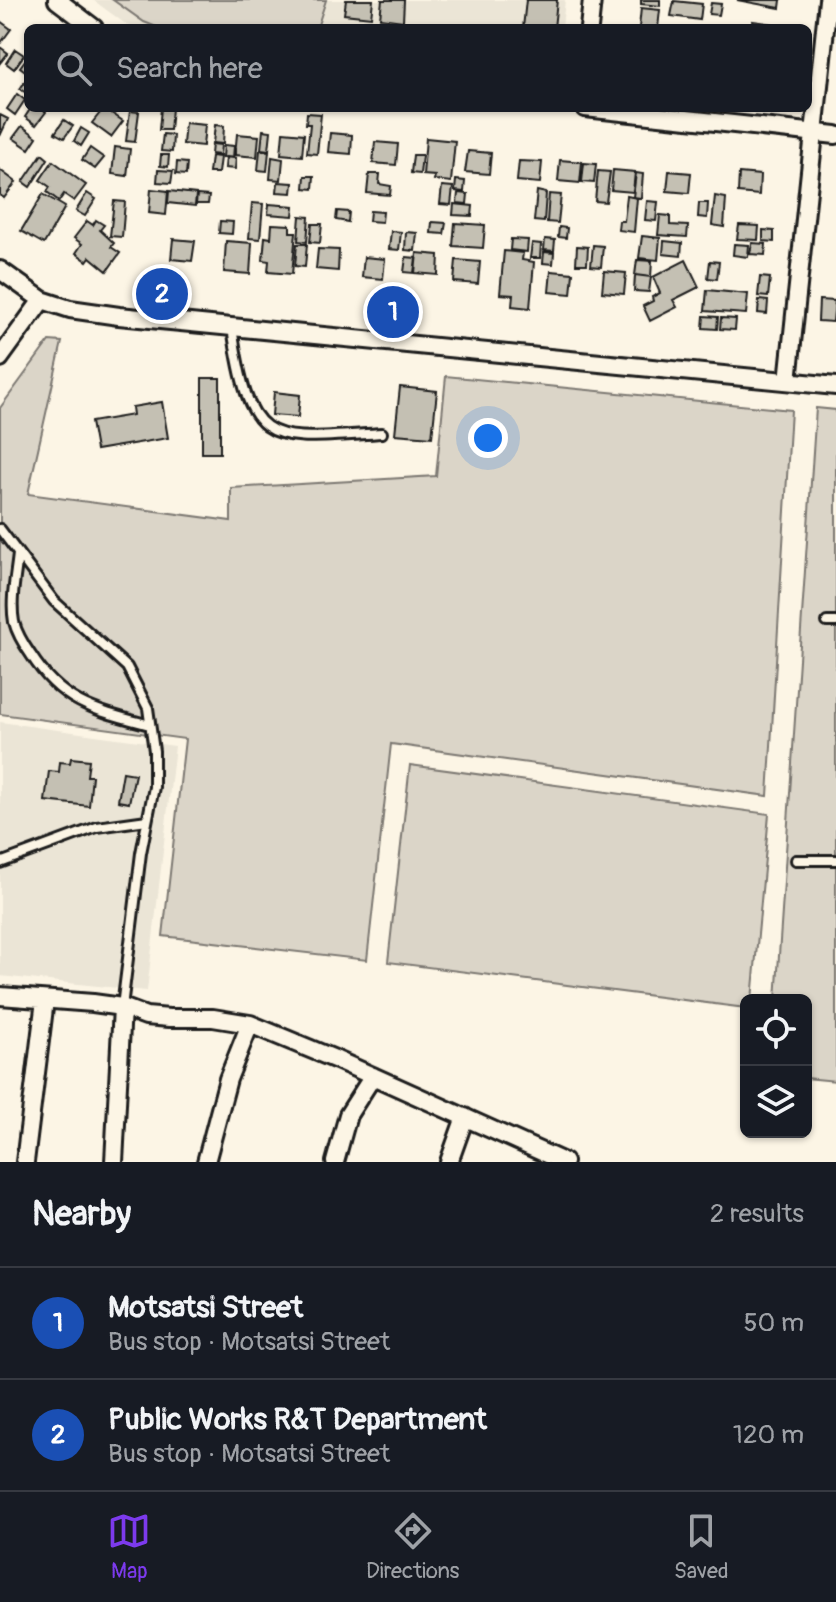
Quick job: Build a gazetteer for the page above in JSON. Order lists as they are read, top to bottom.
{
  "page": {
    "search": "Search here",
    "pins": ["2", "1"],
    "heading": ["Nearby", "2 results"],
    "list": [
      {
        "mark": "1",
        "name": "Motsatsi Street",
        "note": "Bus stop · Motsatsi Street",
        "value": "50 m"
      },
      {
        "mark": "2",
        "name": "Public Works R&T Department",
        "note": "Bus stop · Motsatsi Street",
        "value": "120 m"
      }
    ],
    "nav": ["Map", "Directions", "Saved"]
  }
}
